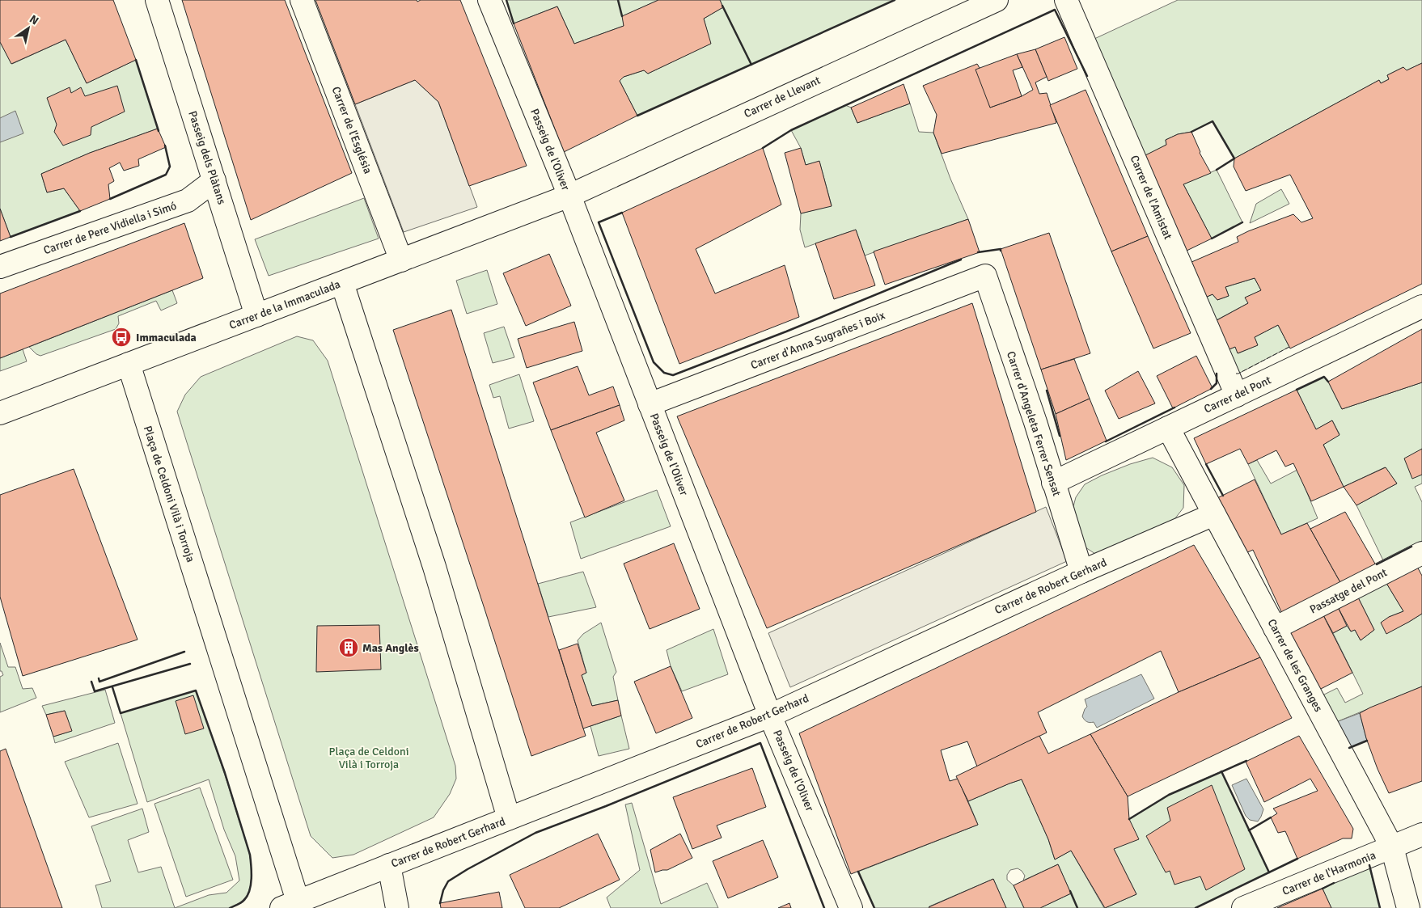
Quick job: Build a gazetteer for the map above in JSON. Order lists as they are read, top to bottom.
{
  "streets": {
    "street": [
      "Carrer de Llevant",
      "Carrer de l'Església",
      "Passeig de l'Oliver",
      "Passeig dels Plàtans",
      "Carrer de l'Amistat",
      "Carrer de Pere Vidiella i Simó",
      "Carrer de la Immaculada",
      "Carrer d'Anna Sugrañes i Boix",
      "Carrer del Pont",
      "Carrer d'Angeleta Ferrer Sensat",
      "Plaça de Celdoni Vilà i Torroja",
      "Carrer de Robert Gerhard",
      "Passatge del Pont",
      "Carrer de les Granges",
      "Carrer de l'Harmonia"
    ]
  },
  "crossings": [
    ["Carrer de Llevant", "Passeig de l'Oliver"],
    ["Carrer de Llevant", "Carrer de la Immaculada"],
    ["Carrer de l'Església", "Carrer de la Immaculada"],
    ["Passeig de l'Oliver", "Carrer de la Immaculada"],
    ["Passeig de l'Oliver", "Carrer d'Anna Sugrañes i Boix"],
    ["Passeig de l'Oliver", "Carrer de Robert Gerhard"],
    ["Passeig dels Plàtans", "Carrer de Pere Vidiella i Simó"],
    ["Passeig dels Plàtans", "Carrer de la Immaculada"],
    ["Carrer de l'Amistat", "Carrer del Pont"],
    ["Carrer de la Immaculada", "Plaça de Celdoni Vilà i Torroja"],
    ["Carrer d'Anna Sugrañes i Boix", "Carrer d'Angeleta Ferrer Sensat"],
    ["Carrer del Pont", "Carrer d'Angeleta Ferrer Sensat"],
    ["Carrer del Pont", "Carrer de les Granges"],
    ["Carrer d'Angeleta Ferrer Sensat", "Carrer de Robert Gerhard"],
    ["Plaça de Celdoni Vilà i Torroja", "Carrer de Robert Gerhard"],
    ["Carrer de Robert Gerhard", "Carrer de les Granges"],
    ["Passatge del Pont", "Carrer de les Granges"],
    ["Carrer de les Granges", "Carrer de l'Harmonia"]
  ],
  "parks": ["Plaça de Celdoni Vilà i Torroja"],
  "places": {
    "bus stop": ["Immaculada"],
    "building": ["Mas Anglès"]
  },
  "north": "top right"
}
